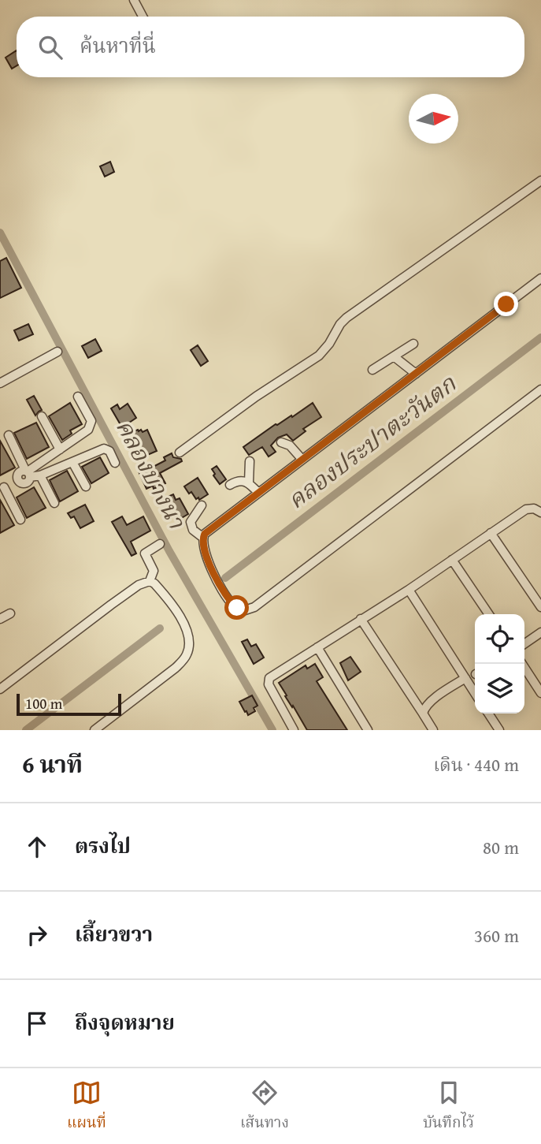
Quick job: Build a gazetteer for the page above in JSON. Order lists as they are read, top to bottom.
{
  "water": ["คลองประปาตะวันตก", "คลองบางนา"],
  "scale_bar": "100 m",
  "north": "right",
  "page": {
    "search": "ค้นหาที่นี่",
    "scale": "100 m",
    "heading": ["6 นาที", "เดิน · 440 m"],
    "list": [
      ["ตรงไป", "80 m"],
      ["เลี้ยวขวา", "360 m"],
      "ถึงจุดหมาย"
    ],
    "nav": ["แผนที่", "เส้นทาง", "บันทึกไว้"]
  }
}
